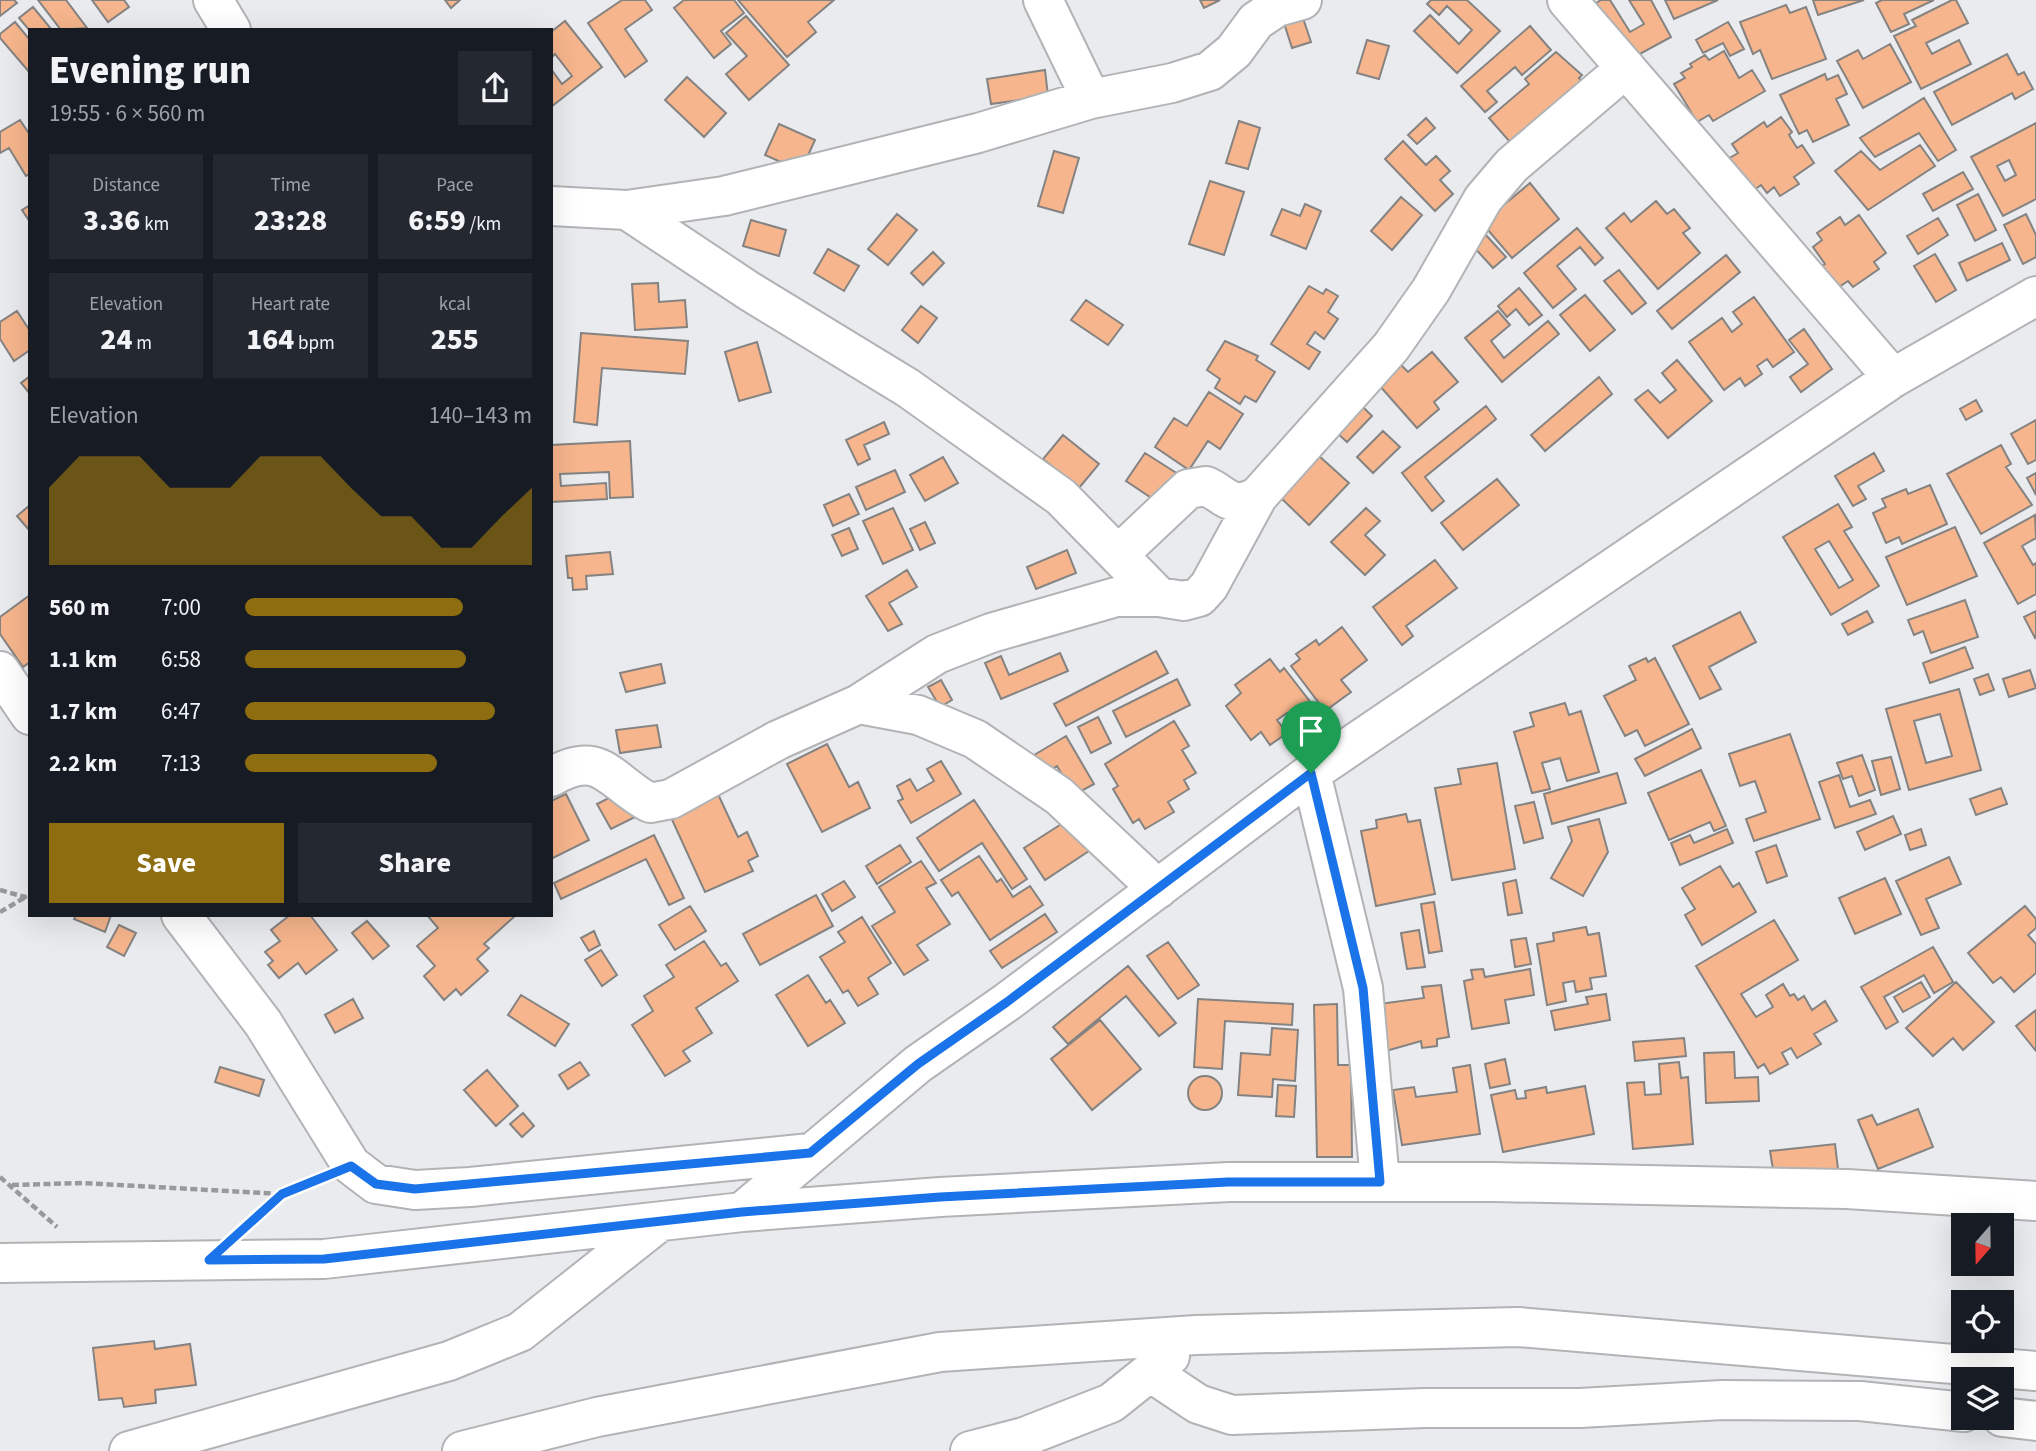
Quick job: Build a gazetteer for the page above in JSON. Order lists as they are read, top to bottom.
{
  "north": "bottom",
  "page": {
    "heading": ["Evening run", "19:55 · 6 × 560 m"],
    "stats": [
      ["Distance", "3.36 km"],
      ["Time", "23:28"],
      ["Pace", "6:59 /km"],
      ["Elevation", "24 m"],
      ["Heart rate", "164 bpm"],
      ["kcal", "255"]
    ],
    "chart": ["Elevation", "140–143 m"],
    "list": [
      {
        "name": "560 m",
        "note": "7:00"
      },
      {
        "name": "1.1 km",
        "note": "6:58"
      },
      {
        "name": "1.7 km",
        "note": "6:47"
      },
      {
        "name": "2.2 km",
        "note": "7:13"
      }
    ],
    "buttons": ["Save", "Share"]
  }
}
